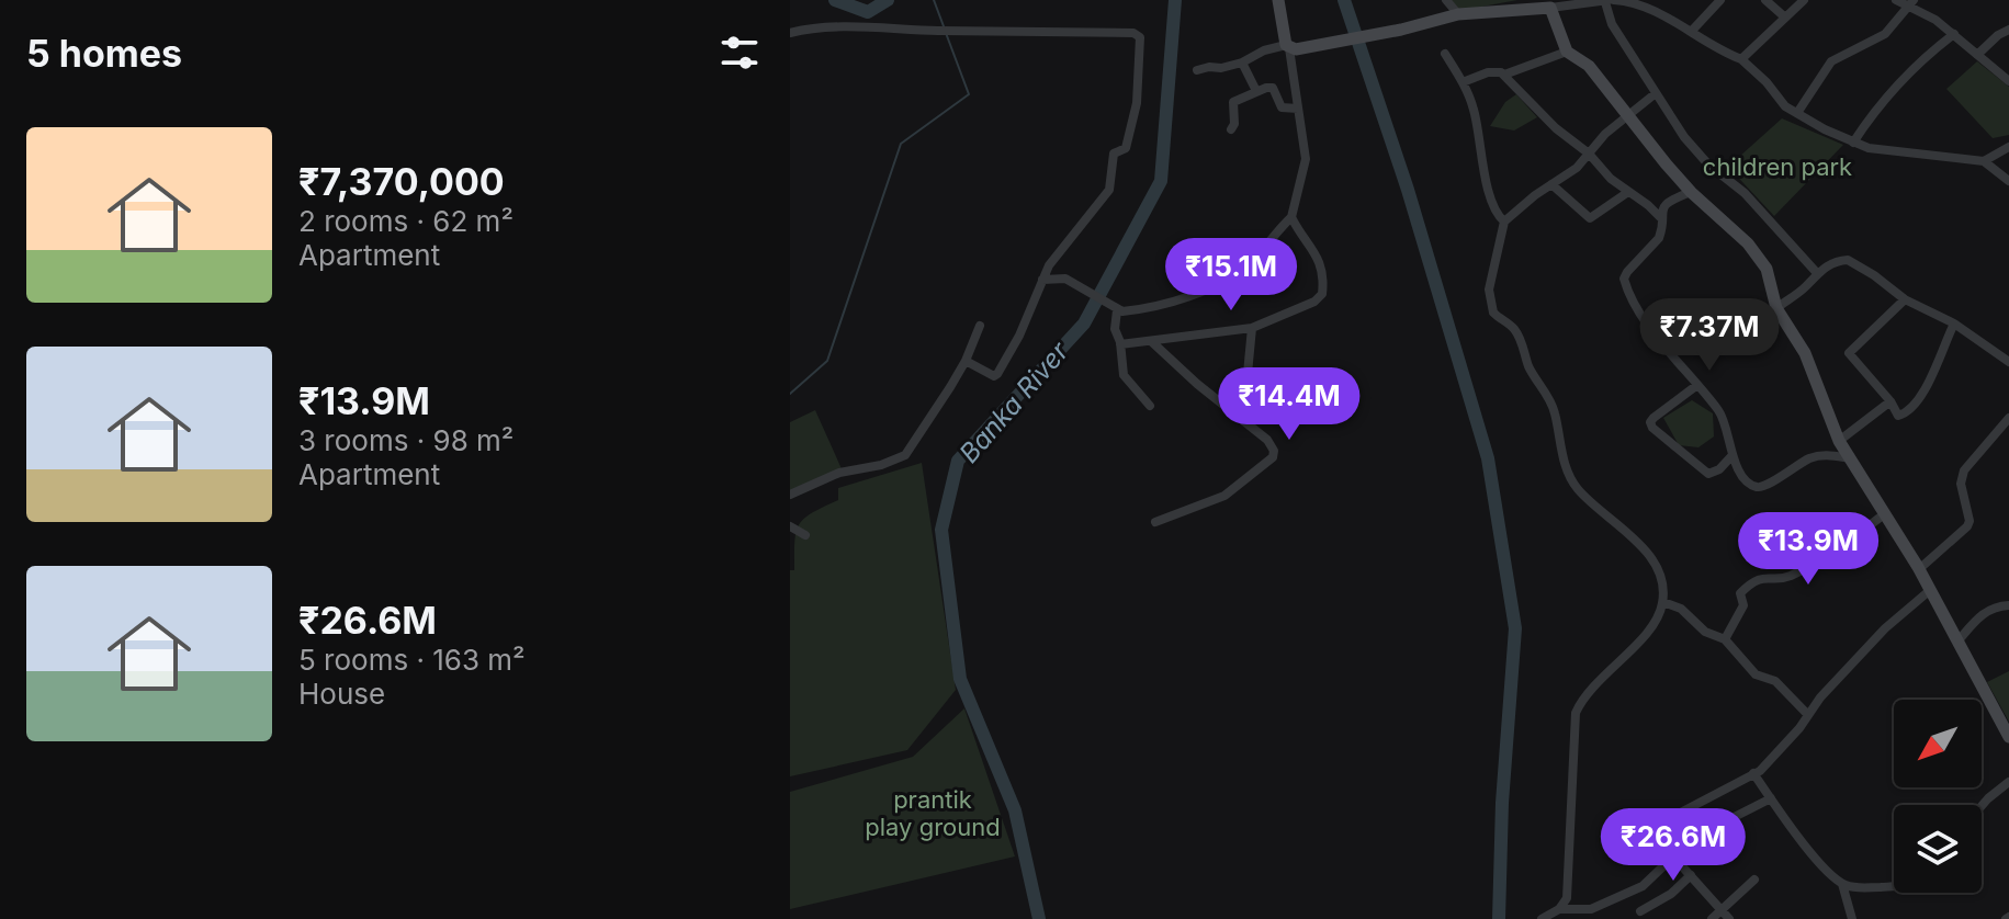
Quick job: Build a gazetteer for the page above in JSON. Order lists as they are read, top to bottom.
{
  "water": ["Banka River"],
  "parks": ["children park", "prantik play ground"],
  "north": "bottom left",
  "page": {
    "heading": "5 homes",
    "list": [
      {
        "name": "₹7,370,000",
        "note": "2 rooms · 62 m² · Apartment"
      },
      {
        "name": "₹13.9M",
        "note": "3 rooms · 98 m² · Apartment"
      },
      {
        "name": "₹26.6M",
        "note": "5 rooms · 163 m² · House"
      }
    ],
    "price": [
      "₹15.1M",
      "₹7.37M",
      "₹14.4M",
      "₹13.9M",
      "₹26.6M"
    ]
  }
}
